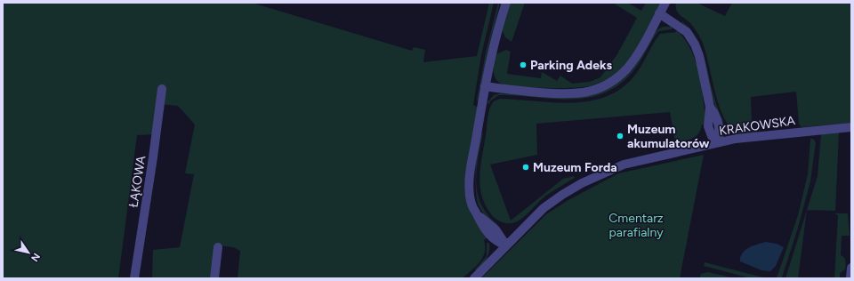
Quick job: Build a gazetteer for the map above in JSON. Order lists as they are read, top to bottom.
{
  "streets": {
    "street": ["KRAKOWSKA", "ŁĄKOWA"]
  },
  "parks": ["Cmentarz parafialny"],
  "places": ["Parking Adeks", "Muzeum akumulatorów", "Muzeum Forda"],
  "north": "bottom right"
}
